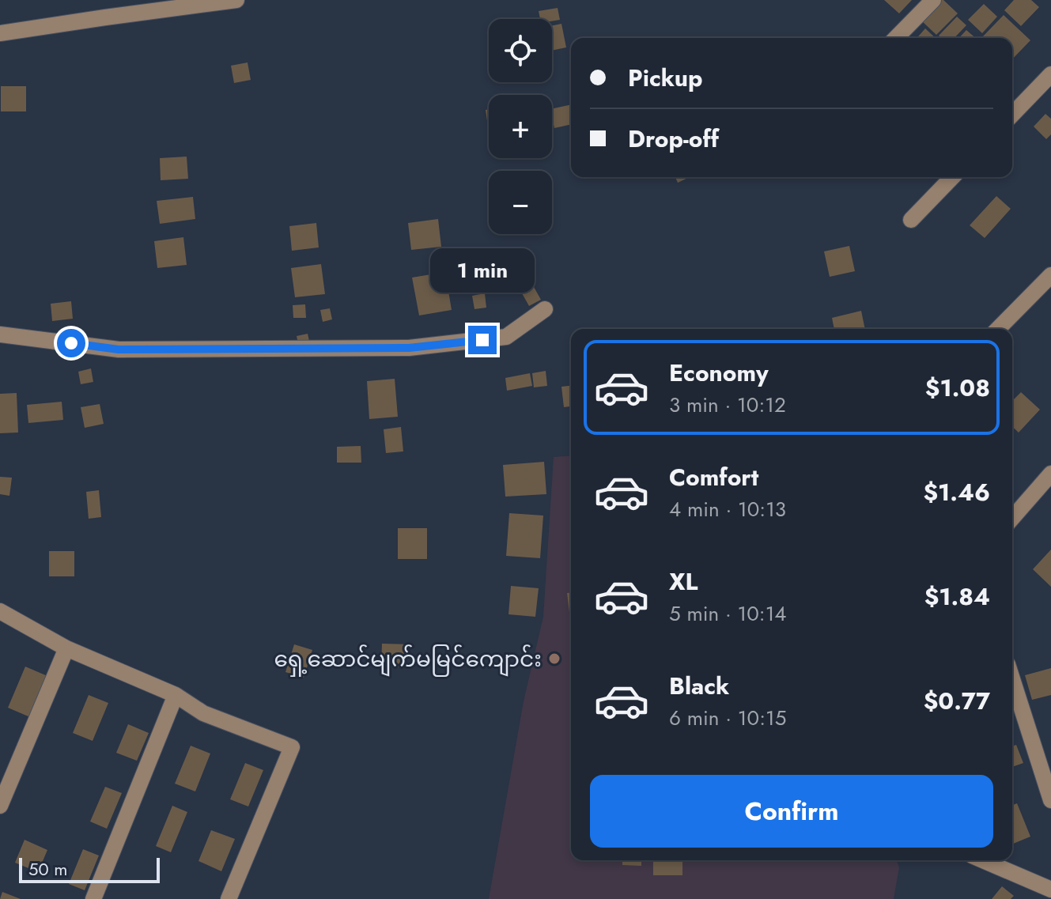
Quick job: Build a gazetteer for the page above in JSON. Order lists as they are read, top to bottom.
{
  "places": ["ရှေ့ဆောင်မျက်မမြင်ကျောင်း"],
  "scale_bar": "50 m",
  "page": {
    "map_buttons": ["+", "−"],
    "banner": ["Pickup", "Drop-off"],
    "bubble": "1 min",
    "list": [
      {
        "name": "Economy",
        "note": "3 min · 10:12",
        "value": "$1.08"
      },
      {
        "name": "Comfort",
        "note": "4 min · 10:13",
        "value": "$1.46"
      },
      {
        "name": "XL",
        "note": "5 min · 10:14",
        "value": "$1.84"
      },
      {
        "name": "Black",
        "note": "6 min · 10:15",
        "value": "$0.77"
      }
    ],
    "buttons": "Confirm",
    "scale": "50 m"
  }
}
